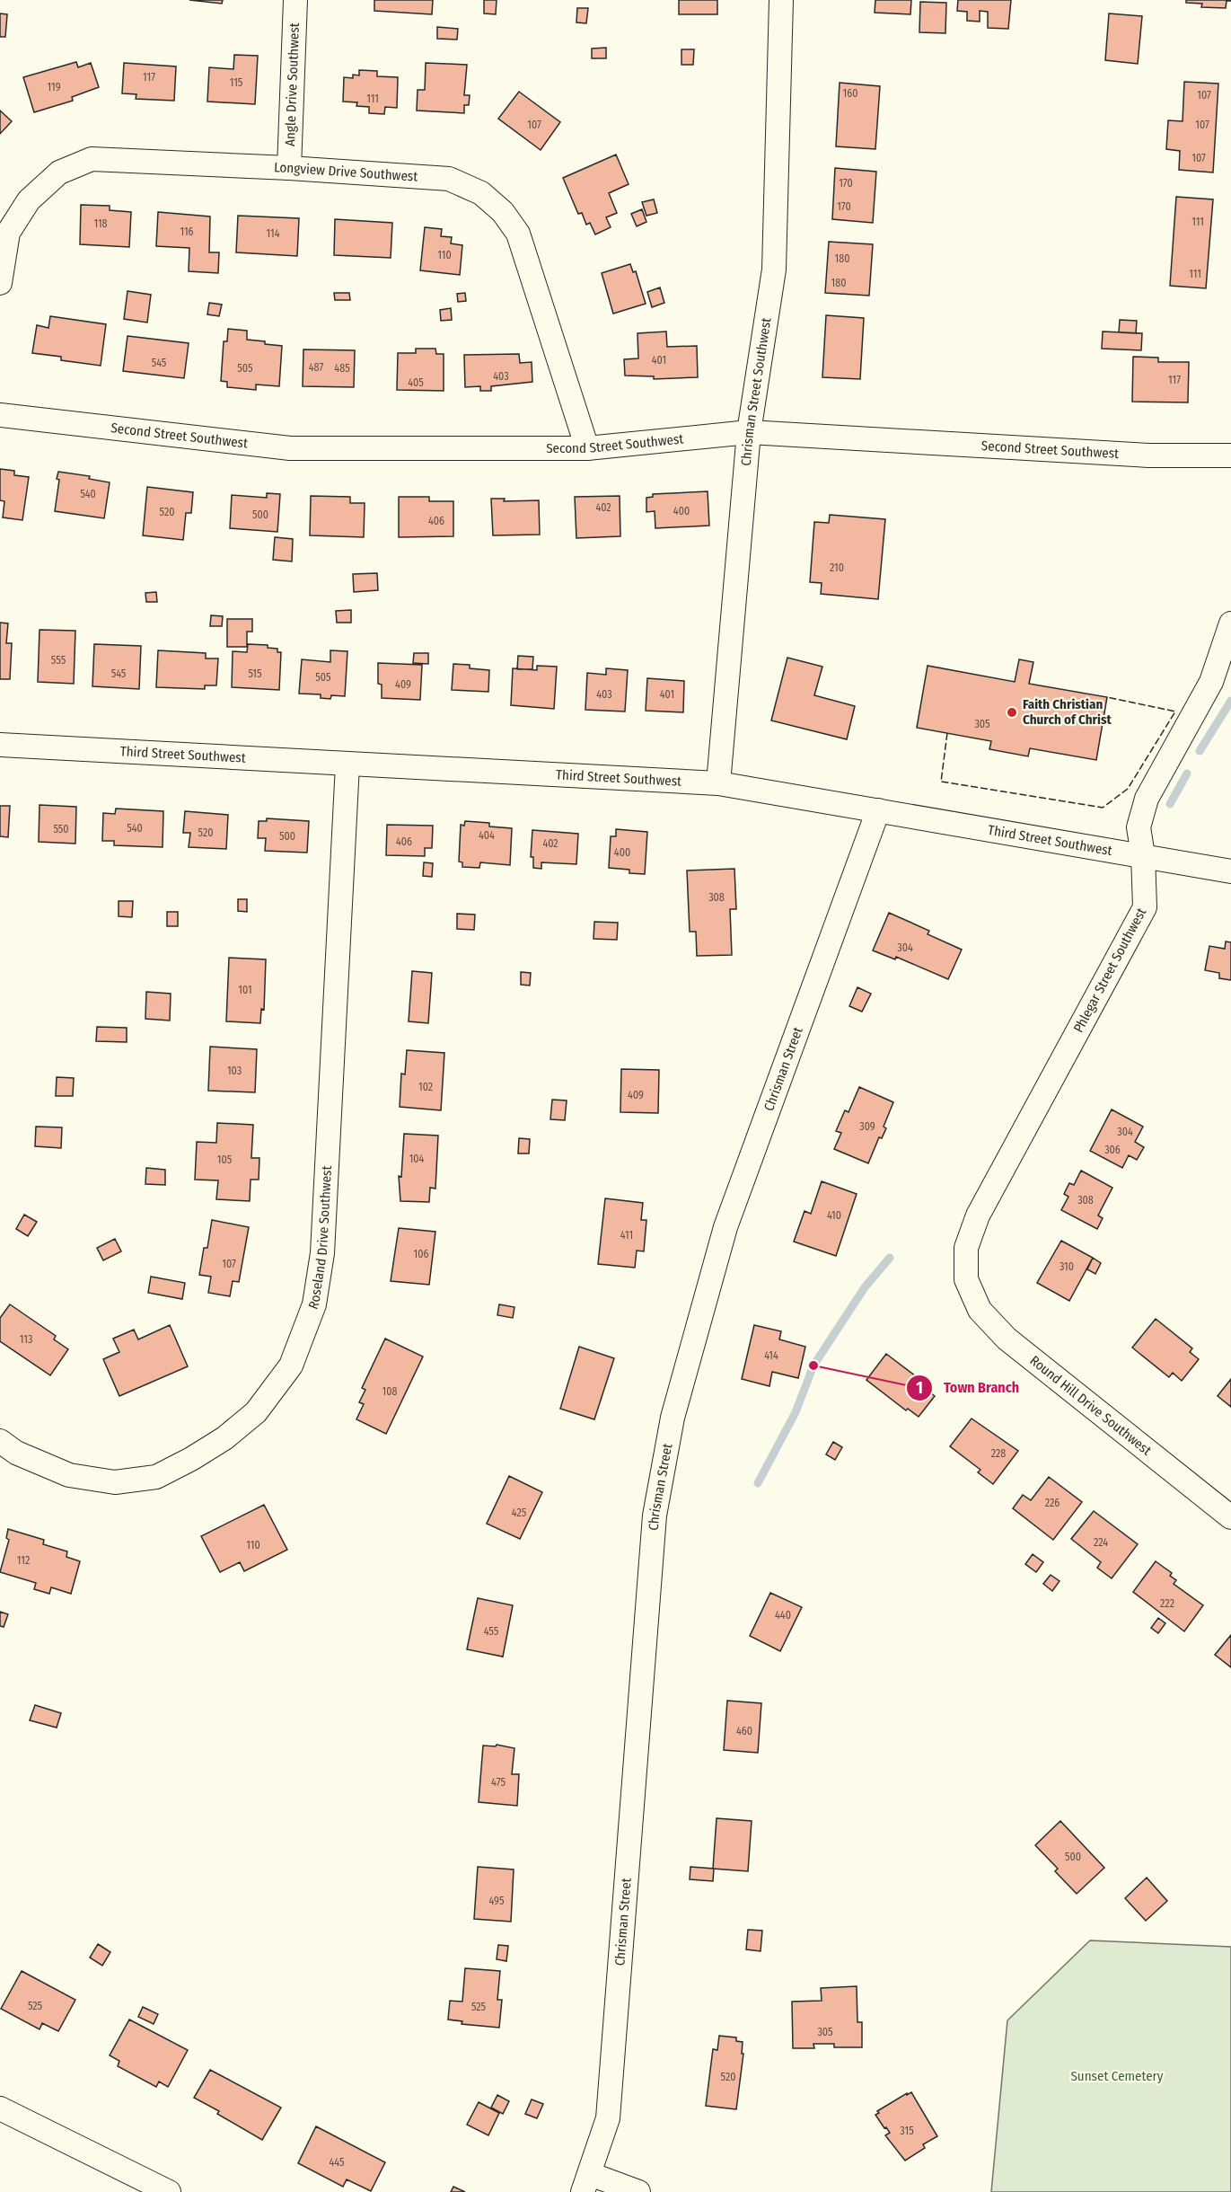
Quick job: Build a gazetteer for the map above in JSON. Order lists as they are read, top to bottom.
{
  "streets": {
    "street": [
      "Angle Drive Southwest",
      "Longview Drive Southwest",
      "Chrisman Street Southwest",
      "Second Street Southwest",
      "Third Street Southwest",
      "Phlegar Street Southwest",
      "Chrisman Street",
      "Roseland Drive Southwest",
      "Round Hill Drive Southwest"
    ]
  },
  "crossings": [
    ["Angle Drive Southwest", "Longview Drive Southwest"],
    ["Longview Drive Southwest", "Second Street Southwest"],
    ["Chrisman Street Southwest", "Second Street Southwest"],
    ["Chrisman Street Southwest", "Third Street Southwest"],
    ["Third Street Southwest", "Phlegar Street Southwest"],
    ["Third Street Southwest", "Chrisman Street"],
    ["Third Street Southwest", "Roseland Drive Southwest"],
    ["Phlegar Street Southwest", "Round Hill Drive Southwest"]
  ],
  "parks": ["Sunset Cemetery"],
  "places": ["Faith Christian Church of Christ", "Town Branch"],
  "house_numbers": [
    "117",
    "115",
    "119",
    "160",
    "107",
    "111",
    "107",
    "107",
    "107",
    "170",
    "170",
    "111",
    "118",
    "116",
    "114",
    "110",
    "180",
    "111",
    "180",
    "401",
    "545",
    "487",
    "505",
    "485",
    "403",
    "117",
    "405",
    "540",
    "402",
    "400",
    "520",
    "500",
    "406",
    "210",
    "555",
    "545",
    "515",
    "505",
    "409",
    "403",
    "401",
    "305",
    "540",
    "550",
    "520",
    "404",
    "500",
    "406",
    "402",
    "400",
    "308",
    "304",
    "101",
    "103",
    "102",
    "409",
    "309",
    "304",
    "306",
    "104",
    "105",
    "308",
    "410",
    "411",
    "106",
    "107",
    "310",
    "113",
    "414",
    "108",
    "228",
    "226",
    "425",
    "224",
    "110",
    "112",
    "222",
    "440",
    "455",
    "460",
    "475",
    "500",
    "495",
    "525",
    "525",
    "305",
    "520",
    "315",
    "445"
  ]
}
